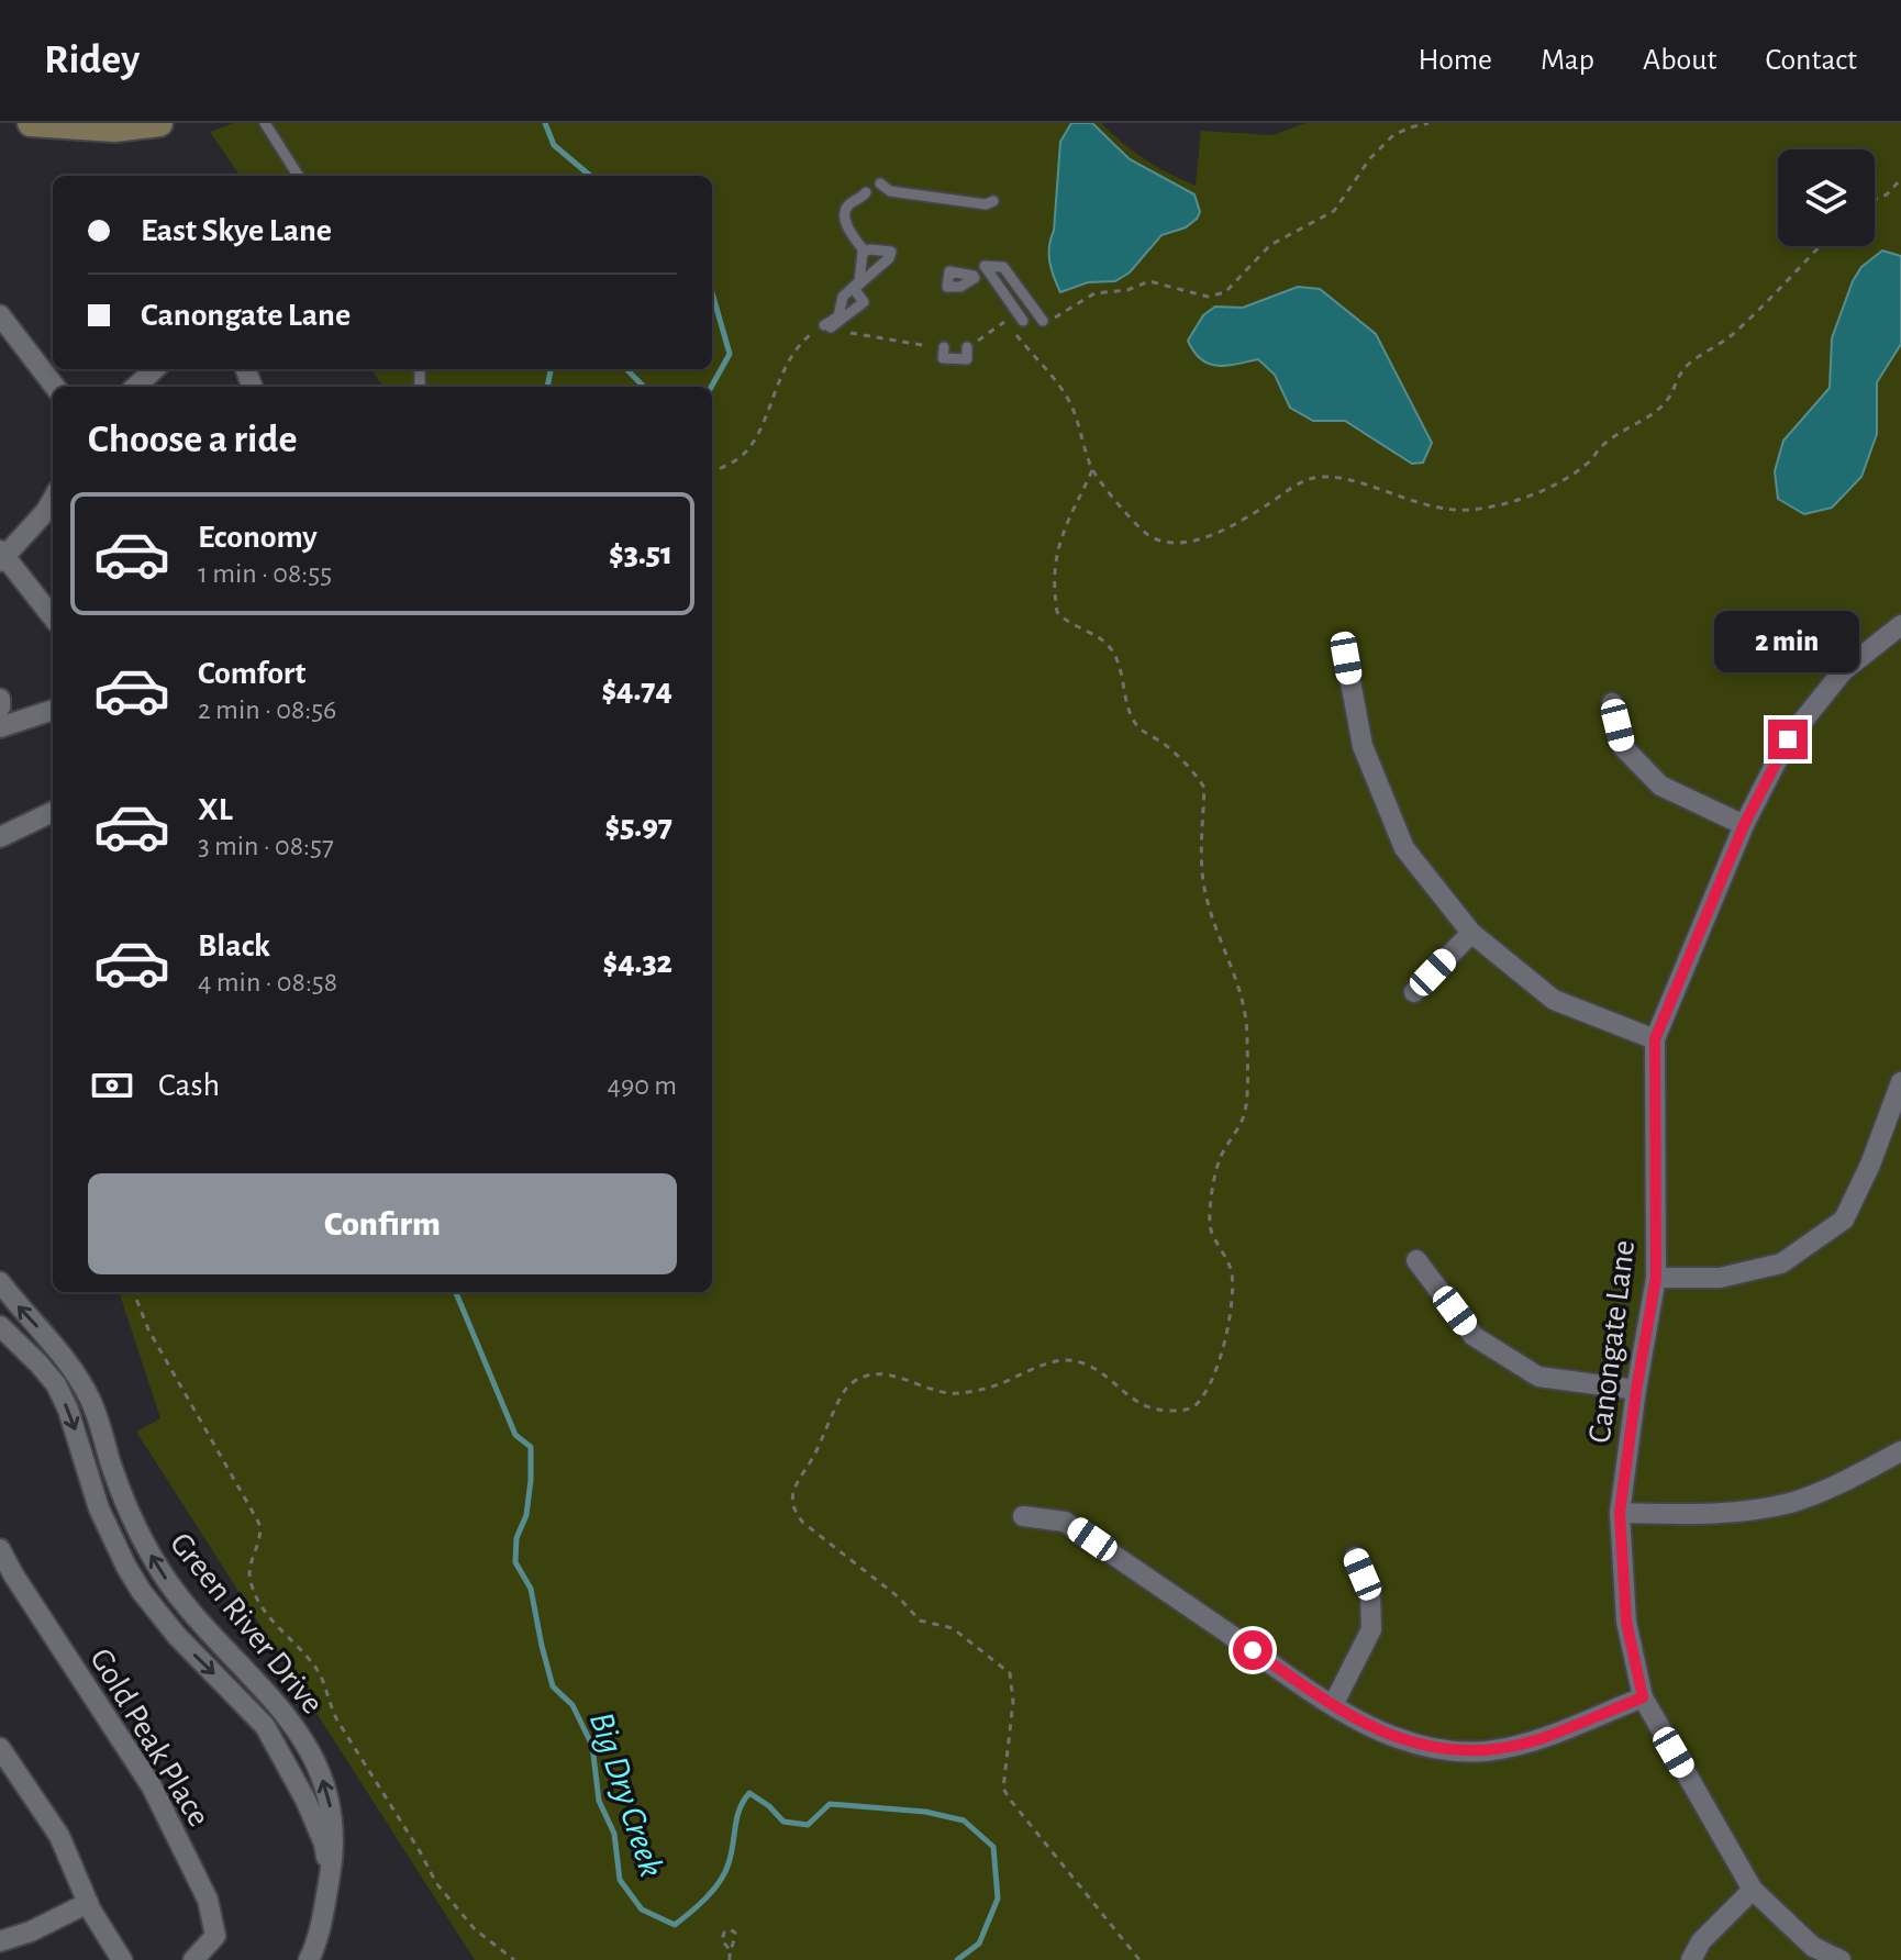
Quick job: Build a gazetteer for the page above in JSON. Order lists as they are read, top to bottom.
{
  "streets": {
    "street": ["Canongate Lane", "Green River Drive", "Gold Peak Place"]
  },
  "water": ["Big Dry Creek"],
  "page": {
    "header": "Ridey",
    "nav": [
      "Home",
      "Map",
      "About",
      "Contact"
    ],
    "banner": ["East Skye Lane", "Canongate Lane"],
    "heading": "Choose a ride",
    "list": [
      {
        "name": "Economy",
        "note": "1 min · 08:55",
        "value": "$3.51"
      },
      {
        "name": "Comfort",
        "note": "2 min · 08:56",
        "value": "$4.74"
      },
      {
        "name": "XL",
        "note": "3 min · 08:57",
        "value": "$5.97"
      },
      {
        "name": "Black",
        "note": "4 min · 08:58",
        "value": "$4.32"
      }
    ],
    "bubble": "2 min",
    "pay": ["Cash", "490 m"],
    "buttons": "Confirm"
  }
}
